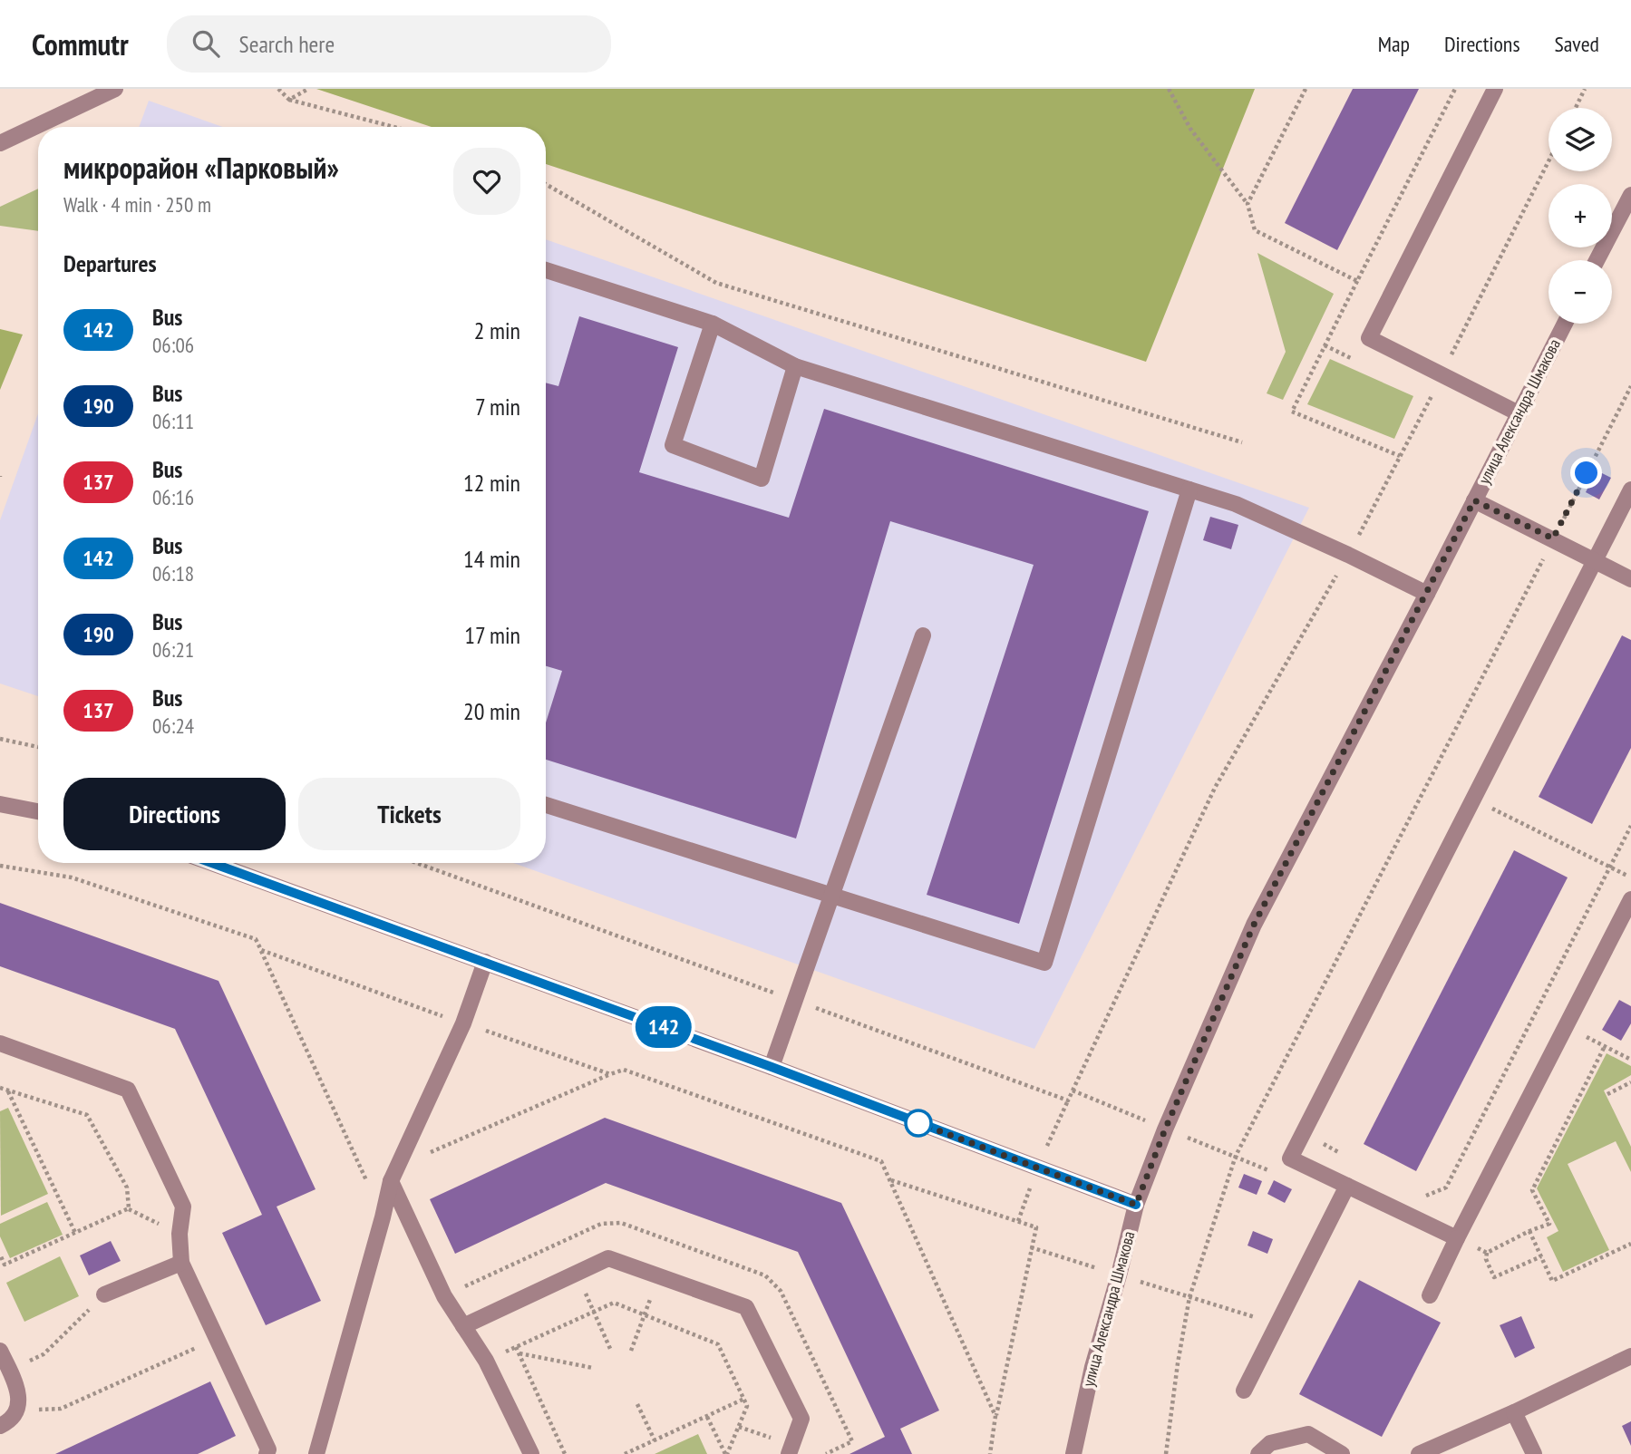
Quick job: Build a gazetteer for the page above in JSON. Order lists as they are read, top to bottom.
{
  "streets": {
    "street": ["улица Александра Шмакова"]
  },
  "lines": ["bus line 142"],
  "page": {
    "header": "Commutr",
    "search": "Search here",
    "nav": ["Map", "Directions", "Saved"],
    "on_map": "142",
    "map_buttons": ["+", "−"],
    "heading": [
      ["микрорайон «Парковый»", "Walk · 4 min · 250 m"],
      "Departures"
    ],
    "list": [
      {
        "mark": "142",
        "name": "Bus",
        "note": "06:06",
        "value": "2 min"
      },
      {
        "mark": "190",
        "name": "Bus",
        "note": "06:11",
        "value": "7 min"
      },
      {
        "mark": "137",
        "name": "Bus",
        "note": "06:16",
        "value": "12 min"
      },
      {
        "mark": "142",
        "name": "Bus",
        "note": "06:18",
        "value": "14 min"
      },
      {
        "mark": "190",
        "name": "Bus",
        "note": "06:21",
        "value": "17 min"
      },
      {
        "mark": "137",
        "name": "Bus",
        "note": "06:24",
        "value": "20 min"
      }
    ],
    "buttons": ["Directions", "Tickets"]
  }
}
